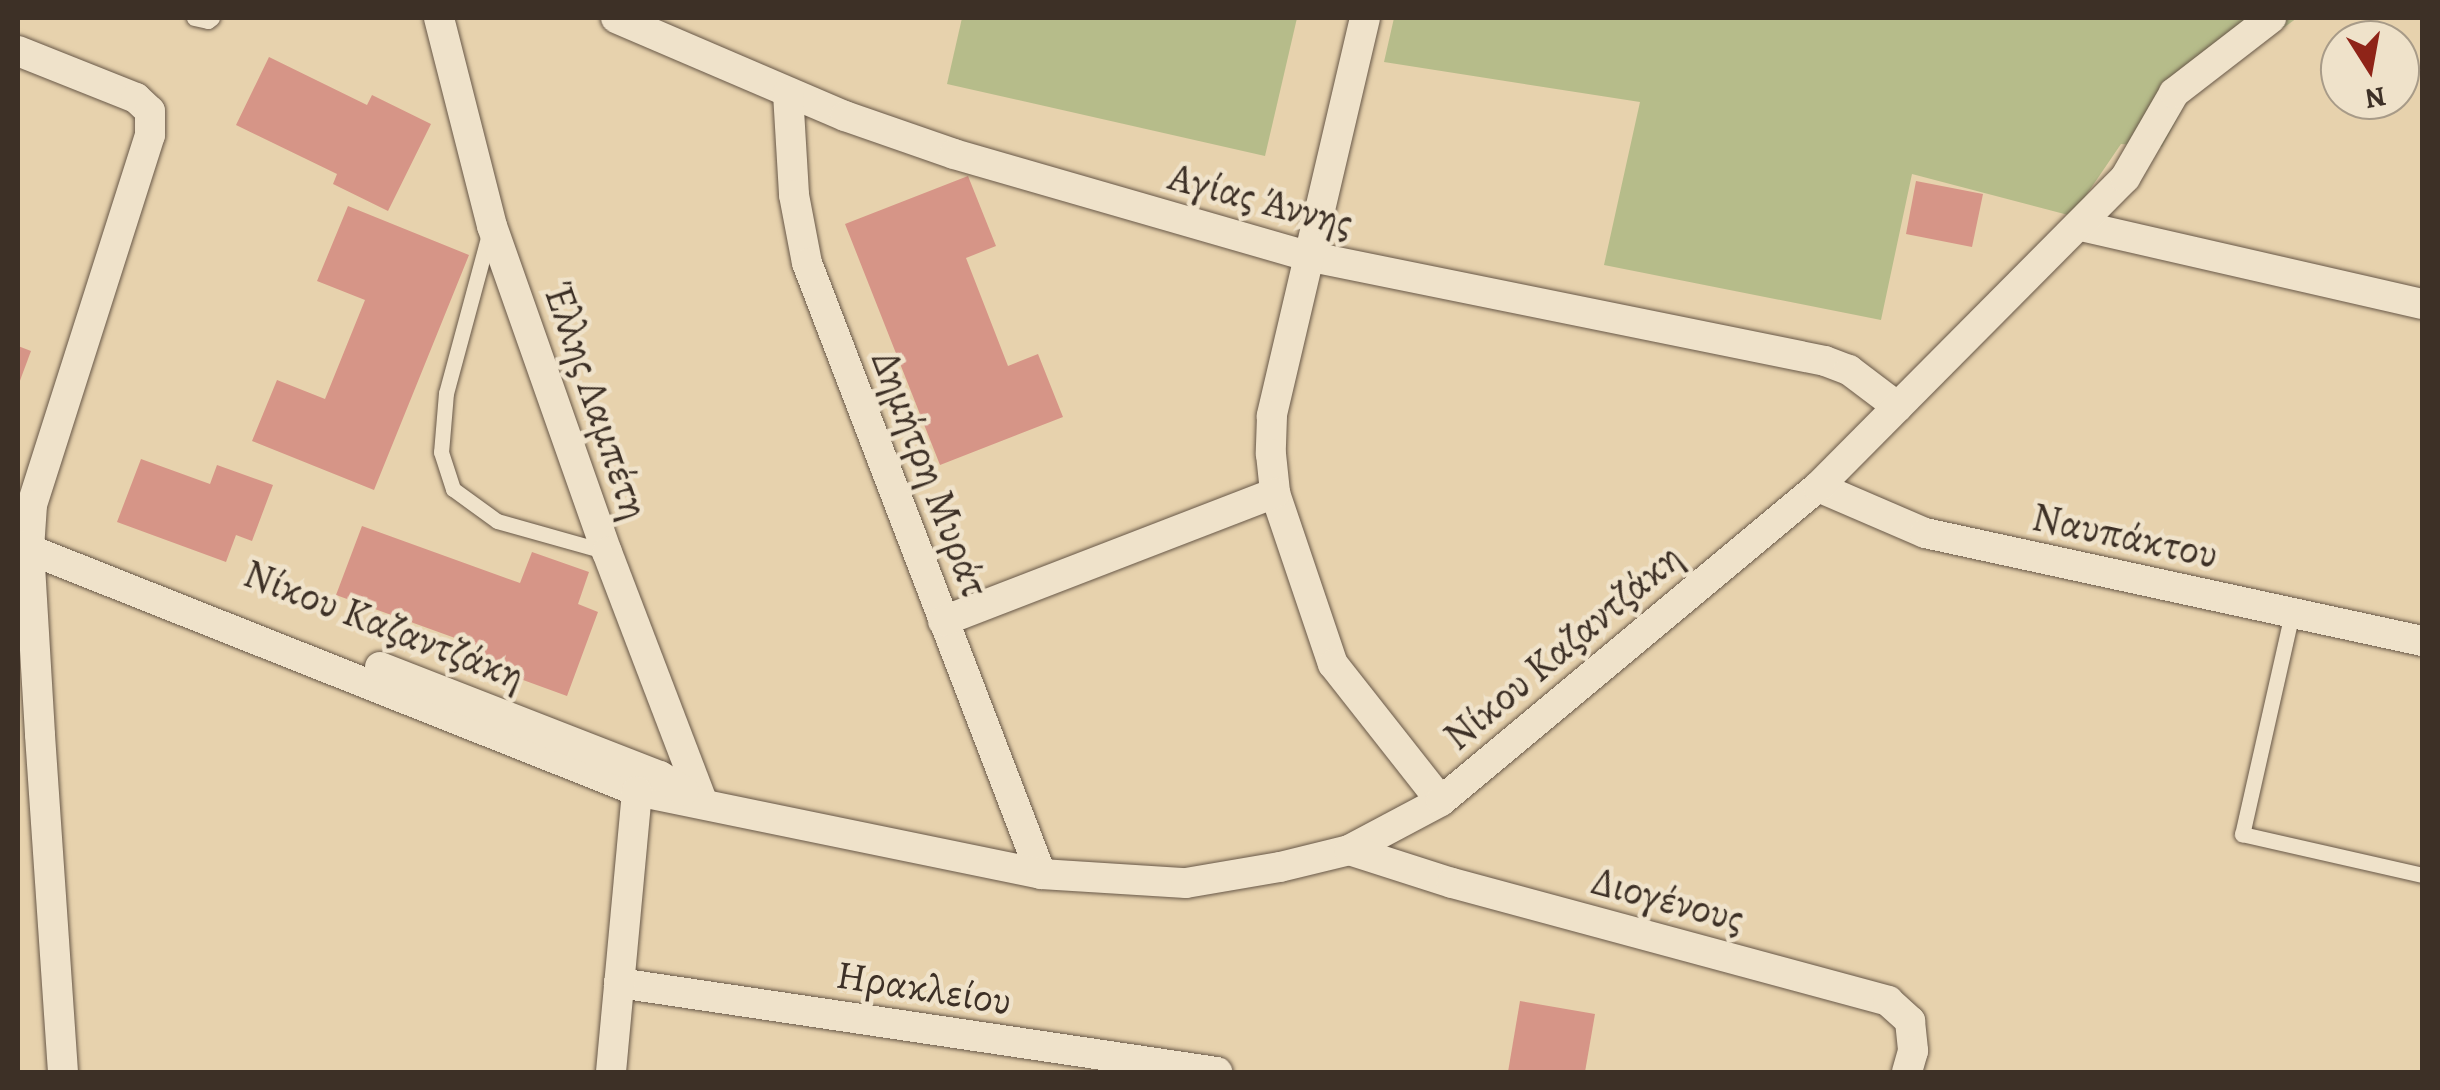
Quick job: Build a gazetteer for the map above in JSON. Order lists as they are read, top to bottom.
{
  "streets": {
    "street": [
      "Αγίας Άννης",
      "Έλλης Λαμπέτη",
      "Δημήτρη Μυράτ",
      "Ναυπάκτου",
      "Νίκου Καζαντζάκη",
      "Διογένους",
      "Ηρακλείου"
    ]
  },
  "crossings": [
    ["Αγίας Άννης", "Δημήτρη Μυράτ"],
    ["Αγίας Άννης", "Νίκου Καζαντζάκη"],
    ["Έλλης Λαμπέτη", "Νίκου Καζαντζάκη"],
    ["Δημήτρη Μυράτ", "Νίκου Καζαντζάκη"],
    ["Ναυπάκτου", "Νίκου Καζαντζάκη"],
    ["Νίκου Καζαντζάκη", "Διογένους"]
  ],
  "north": "bottom"
}
